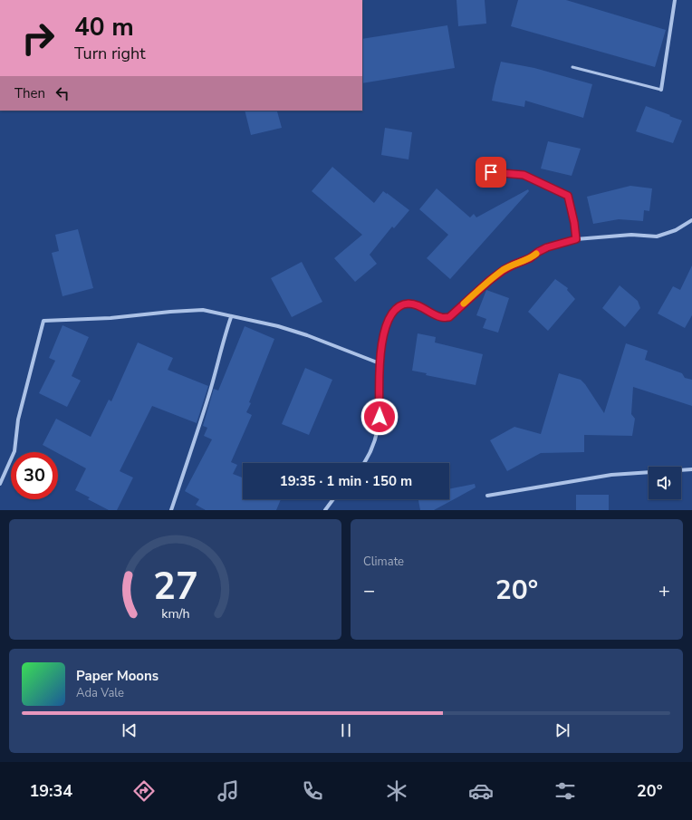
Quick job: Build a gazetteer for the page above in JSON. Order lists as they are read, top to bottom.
{
  "page": {
    "turn": ["40 m", "Turn right"],
    "then": "Then",
    "limit": "30",
    "trip": "19:35 · 1 min · 150 m",
    "tile": "Climate",
    "heat": ["−", "20°", "+"],
    "song": ["Paper Moons", "Ada Vale"],
    "tabs": ["19:34", "20°"],
    "gauge": ["27", "km/h"]
  }
}
